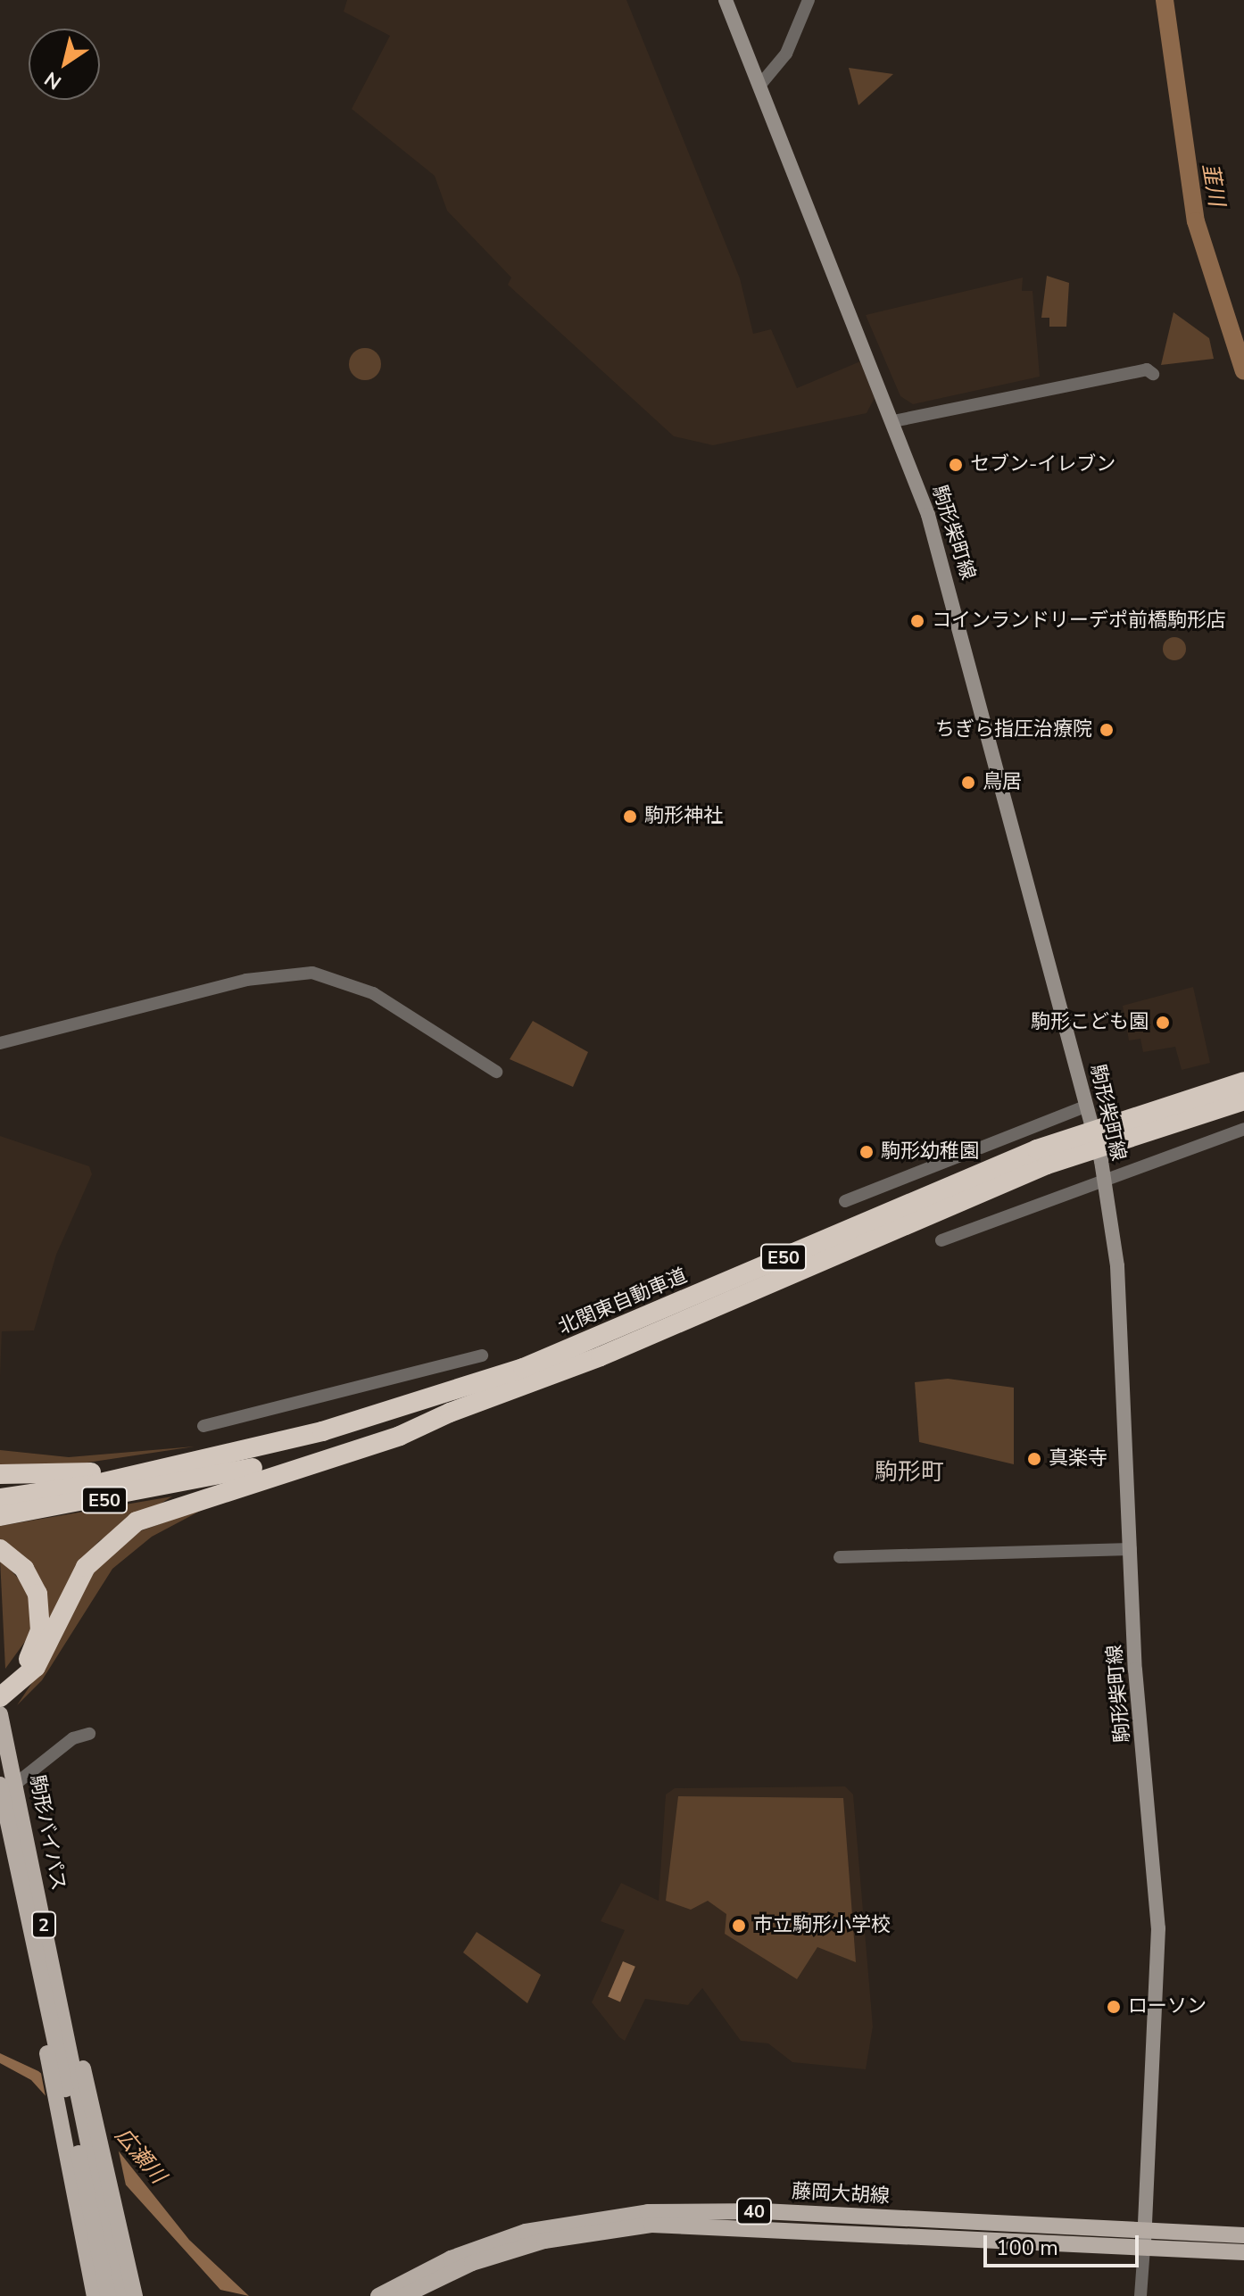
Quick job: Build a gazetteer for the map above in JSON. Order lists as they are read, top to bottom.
{
  "streets": {
    "highway": ["E50", "北関東自動車道"],
    "main road": [
      "駒形柴町線",
      "駒形バイパス",
      "2",
      "藤岡大胡線",
      "40"
    ]
  },
  "crossings": [
    ["駒形柴町線", "藤岡大胡線"],
    ["駒形バイパス", "2"]
  ],
  "districts": ["駒形町"],
  "water": ["韮川", "広瀬川"],
  "places": [
    "セブン-イレブン",
    "コインランドリーデポ前橋駒形店",
    "ちぎら指圧治療院",
    "鳥居",
    "駒形神社",
    "駒形こども園",
    "駒形幼稚園",
    "真楽寺",
    "市立駒形小学校",
    "ローソン"
  ],
  "scale_bar": "100 m",
  "north": "bottom left"
}
